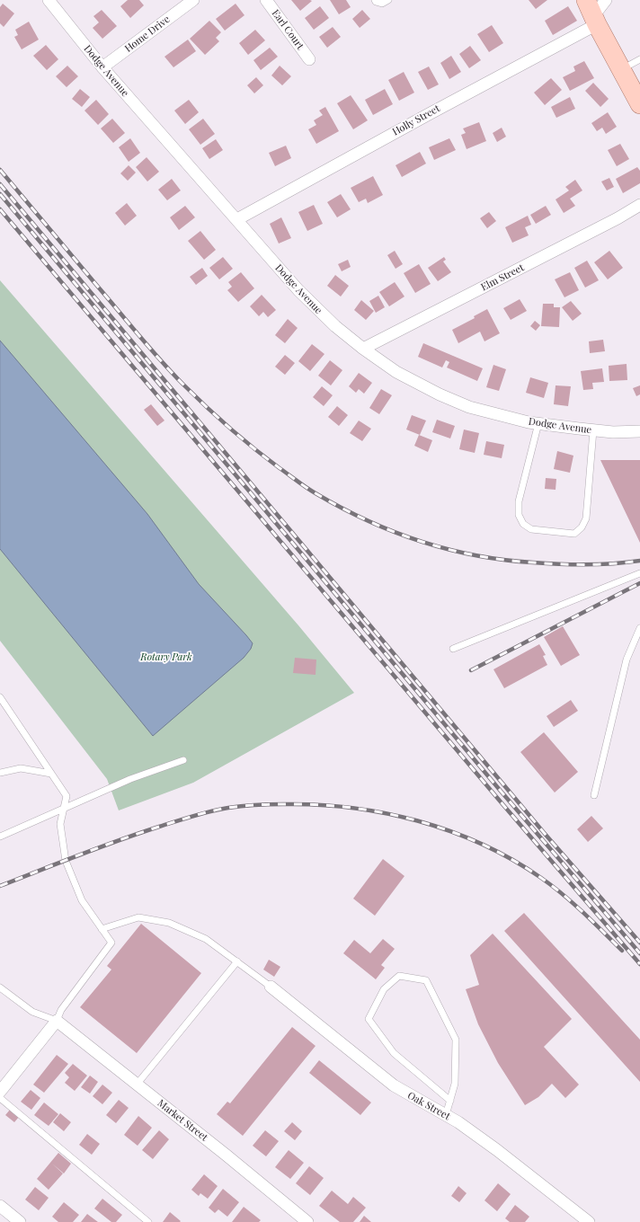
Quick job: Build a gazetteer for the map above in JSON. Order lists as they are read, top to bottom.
{
  "streets": {
    "street": [
      "Earl Court",
      "Home Drive",
      "Dodge Avenue",
      "Holly Street",
      "Elm Street",
      "Oak Street",
      "Market Street"
    ]
  },
  "crossings": [
    ["Home Drive", "Dodge Avenue"],
    ["Dodge Avenue", "Holly Street"],
    ["Dodge Avenue", "Elm Street"]
  ],
  "parks": ["Rotary Park"]
}
